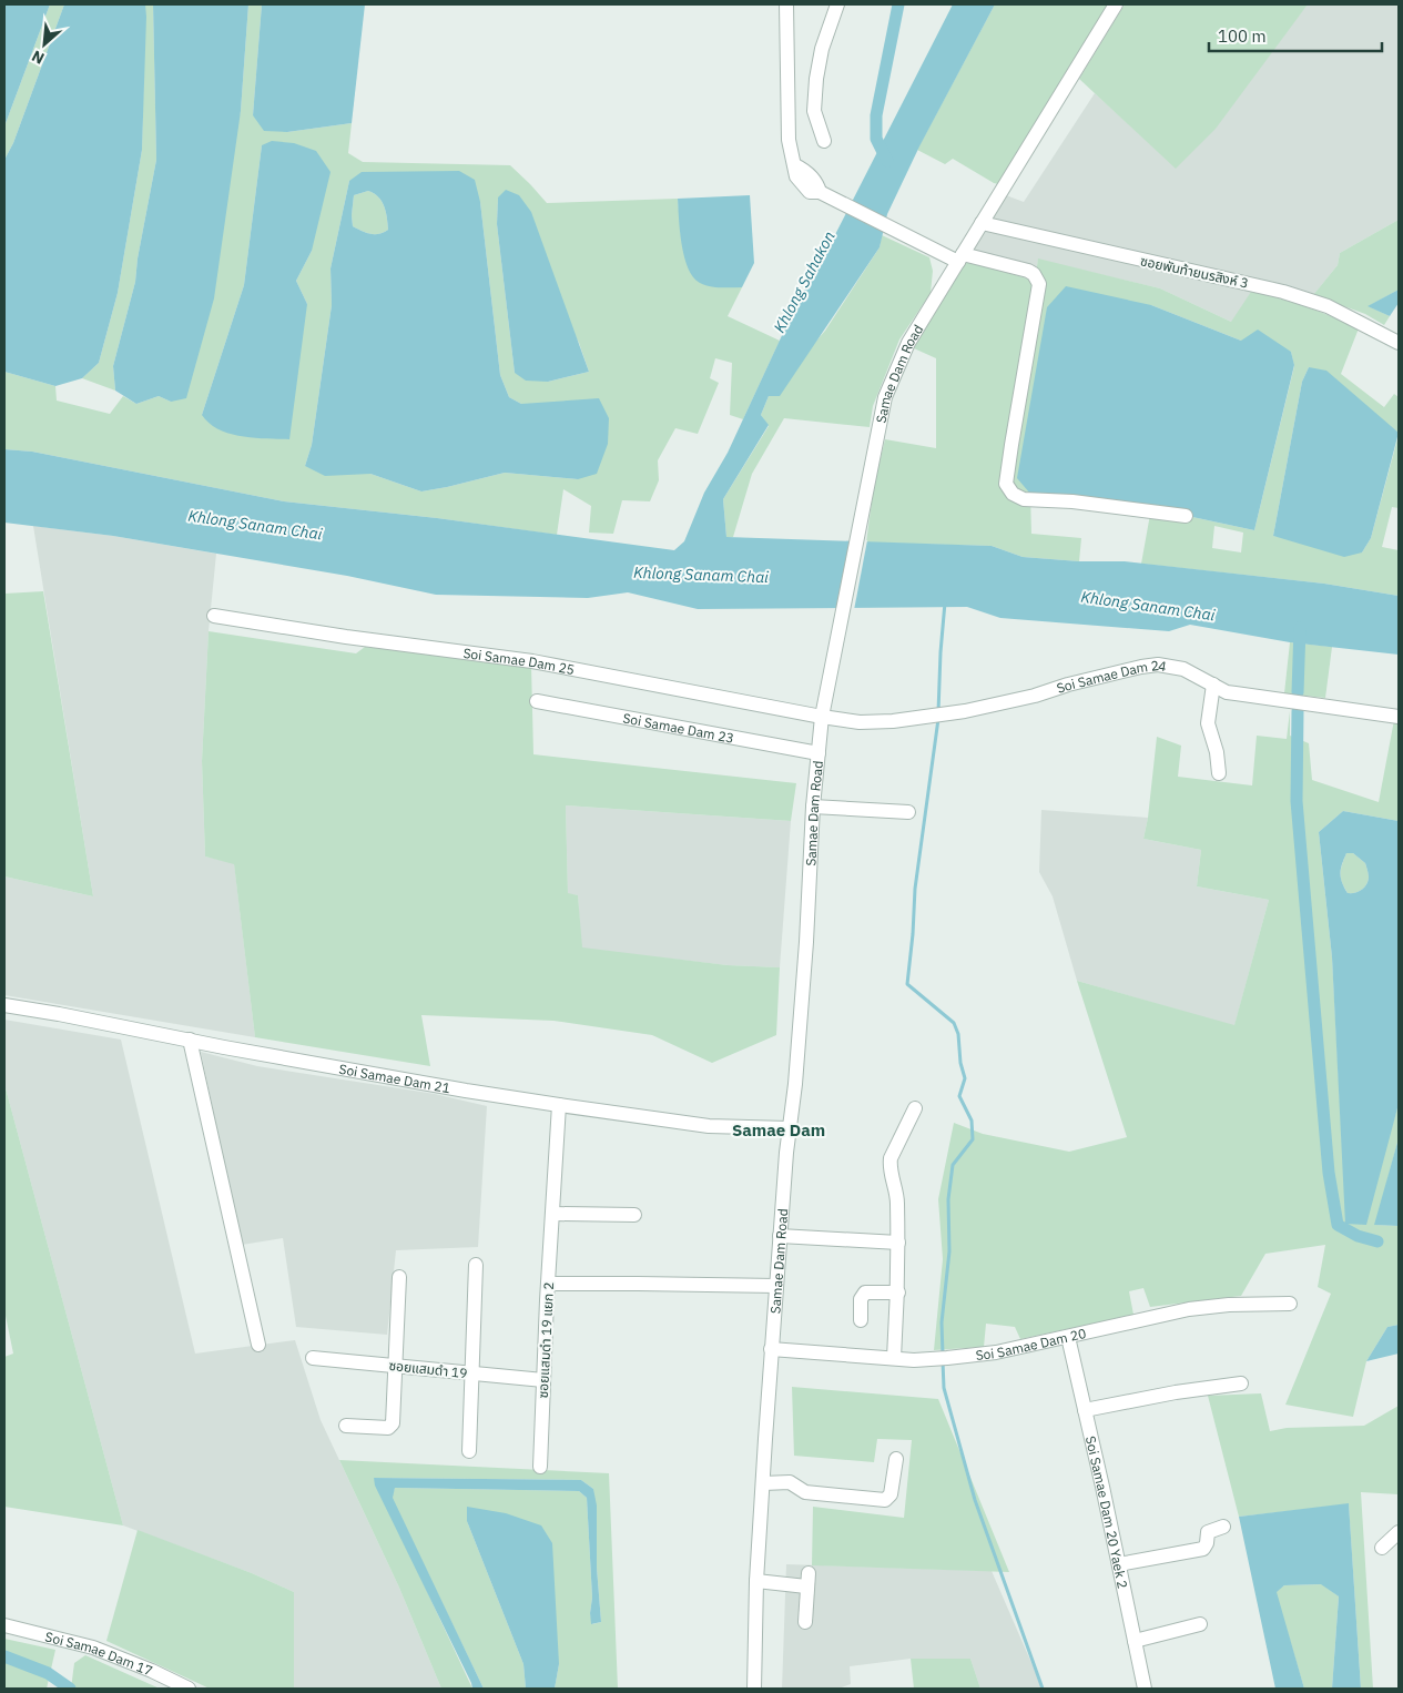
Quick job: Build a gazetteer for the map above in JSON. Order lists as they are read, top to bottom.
{
  "streets": {
    "street": [
      "ซอยพันท้ายนรสิงห์ 3",
      "Samae Dam Road",
      "Soi Samae Dam 25",
      "Soi Samae Dam 24",
      "Soi Samae Dam 23",
      "Soi Samae Dam 21",
      "ซอยแสมดำ 19 แยก 2",
      "Soi Samae Dam 20",
      "ซอยแสมดำ 19",
      "Soi Samae Dam 20 Yaek 2",
      "Soi Samae Dam 17"
    ]
  },
  "crossings": [
    ["ซอยพันท้ายนรสิงห์ 3", "Samae Dam Road"],
    ["Samae Dam Road", "Soi Samae Dam 25"],
    ["Samae Dam Road", "Soi Samae Dam 24"],
    ["Samae Dam Road", "Soi Samae Dam 23"],
    ["Samae Dam Road", "Soi Samae Dam 21"],
    ["Samae Dam Road", "Soi Samae Dam 20"],
    ["Soi Samae Dam 25", "Soi Samae Dam 24"],
    ["Soi Samae Dam 21", "ซอยแสมดำ 19 แยก 2"],
    ["ซอยแสมดำ 19 แยก 2", "ซอยแสมดำ 19"],
    ["Soi Samae Dam 20", "Soi Samae Dam 20 Yaek 2"]
  ],
  "districts": ["Samae Dam"],
  "water": ["Khlong Sahakon", "Khlong Sanam Chai"],
  "scale_bar": "100 m",
  "north": "bottom left"
}
